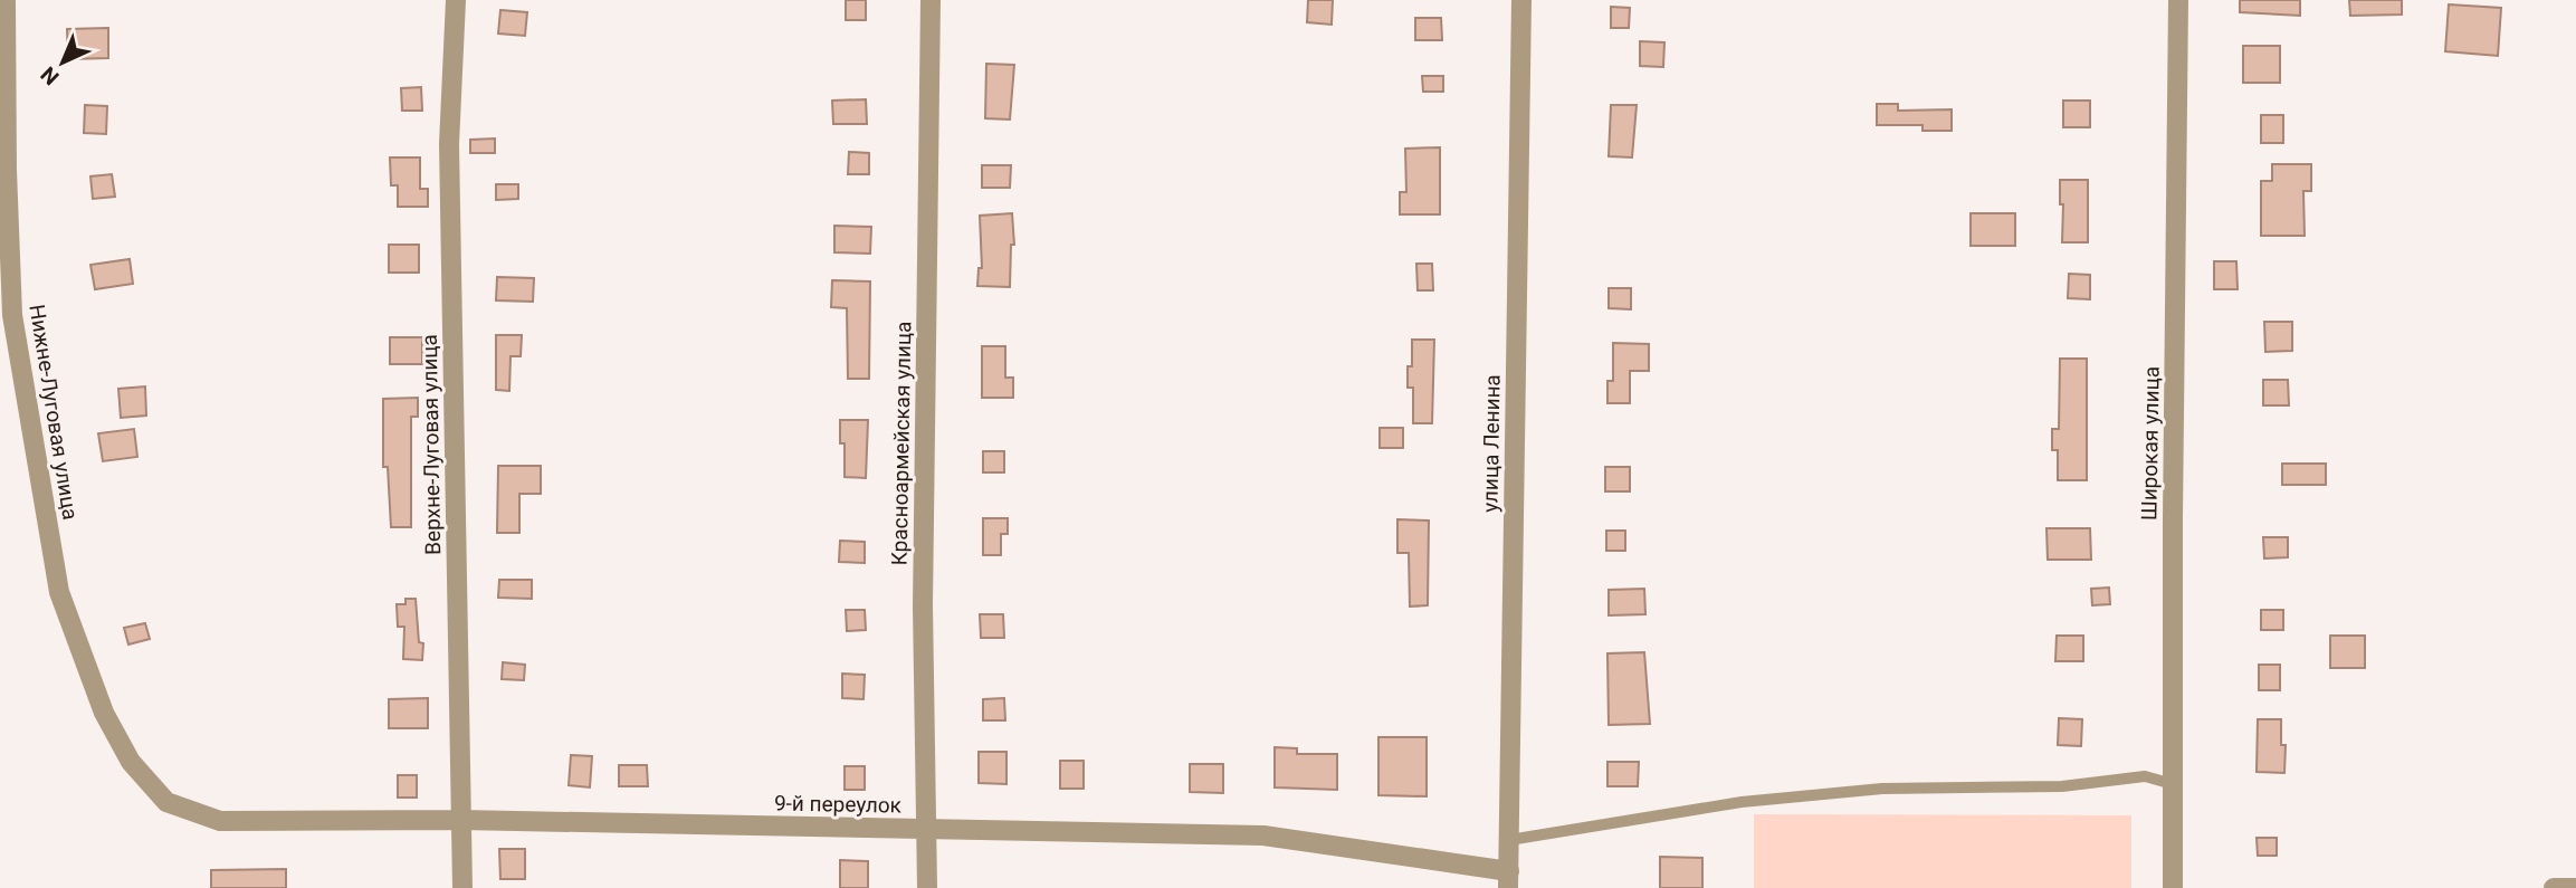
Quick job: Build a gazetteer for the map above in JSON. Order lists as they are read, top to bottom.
{
  "streets": {
    "street": [
      "Нижне-Луговая улица",
      "Красноармейская улица",
      "улица Ленина",
      "Широкая улица",
      "Верхне-Луговая улица",
      "9-й переулок"
    ]
  },
  "crossings": [
    ["Нижне-Луговая улица", "9-й переулок"],
    ["Красноармейская улица", "9-й переулок"],
    ["улица Ленина", "9-й переулок"],
    ["Верхне-Луговая улица", "9-й переулок"]
  ],
  "north": "bottom left"
}
